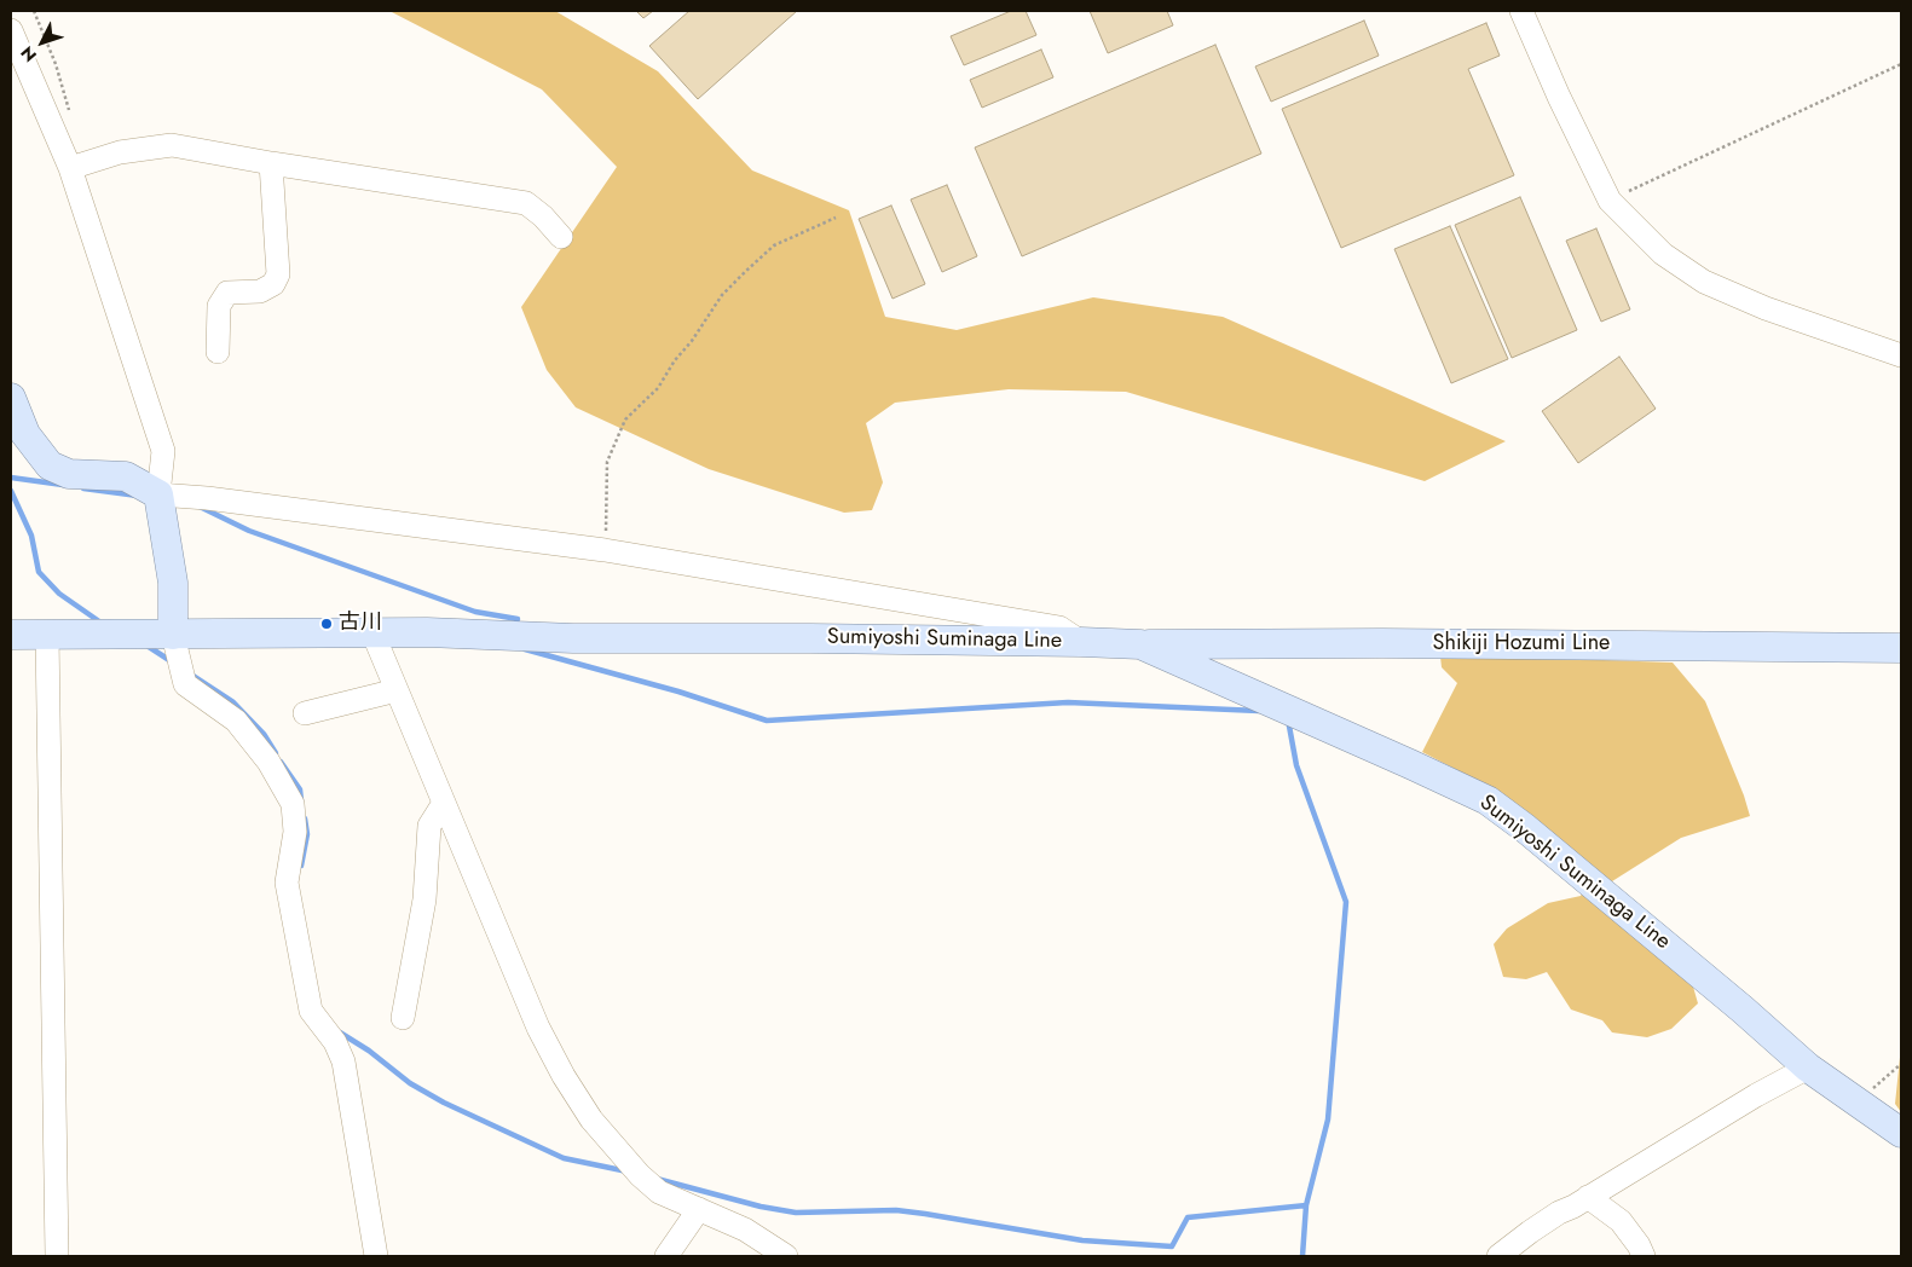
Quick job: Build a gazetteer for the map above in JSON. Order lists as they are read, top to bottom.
{
  "streets": {
    "main road": ["Sumiyoshi Suminaga Line", "Shikiji Hozumi Line"]
  },
  "crossings": [
    ["Sumiyoshi Suminaga Line", "Shikiji Hozumi Line"]
  ],
  "places": ["古川"],
  "north": "bottom left"
}
